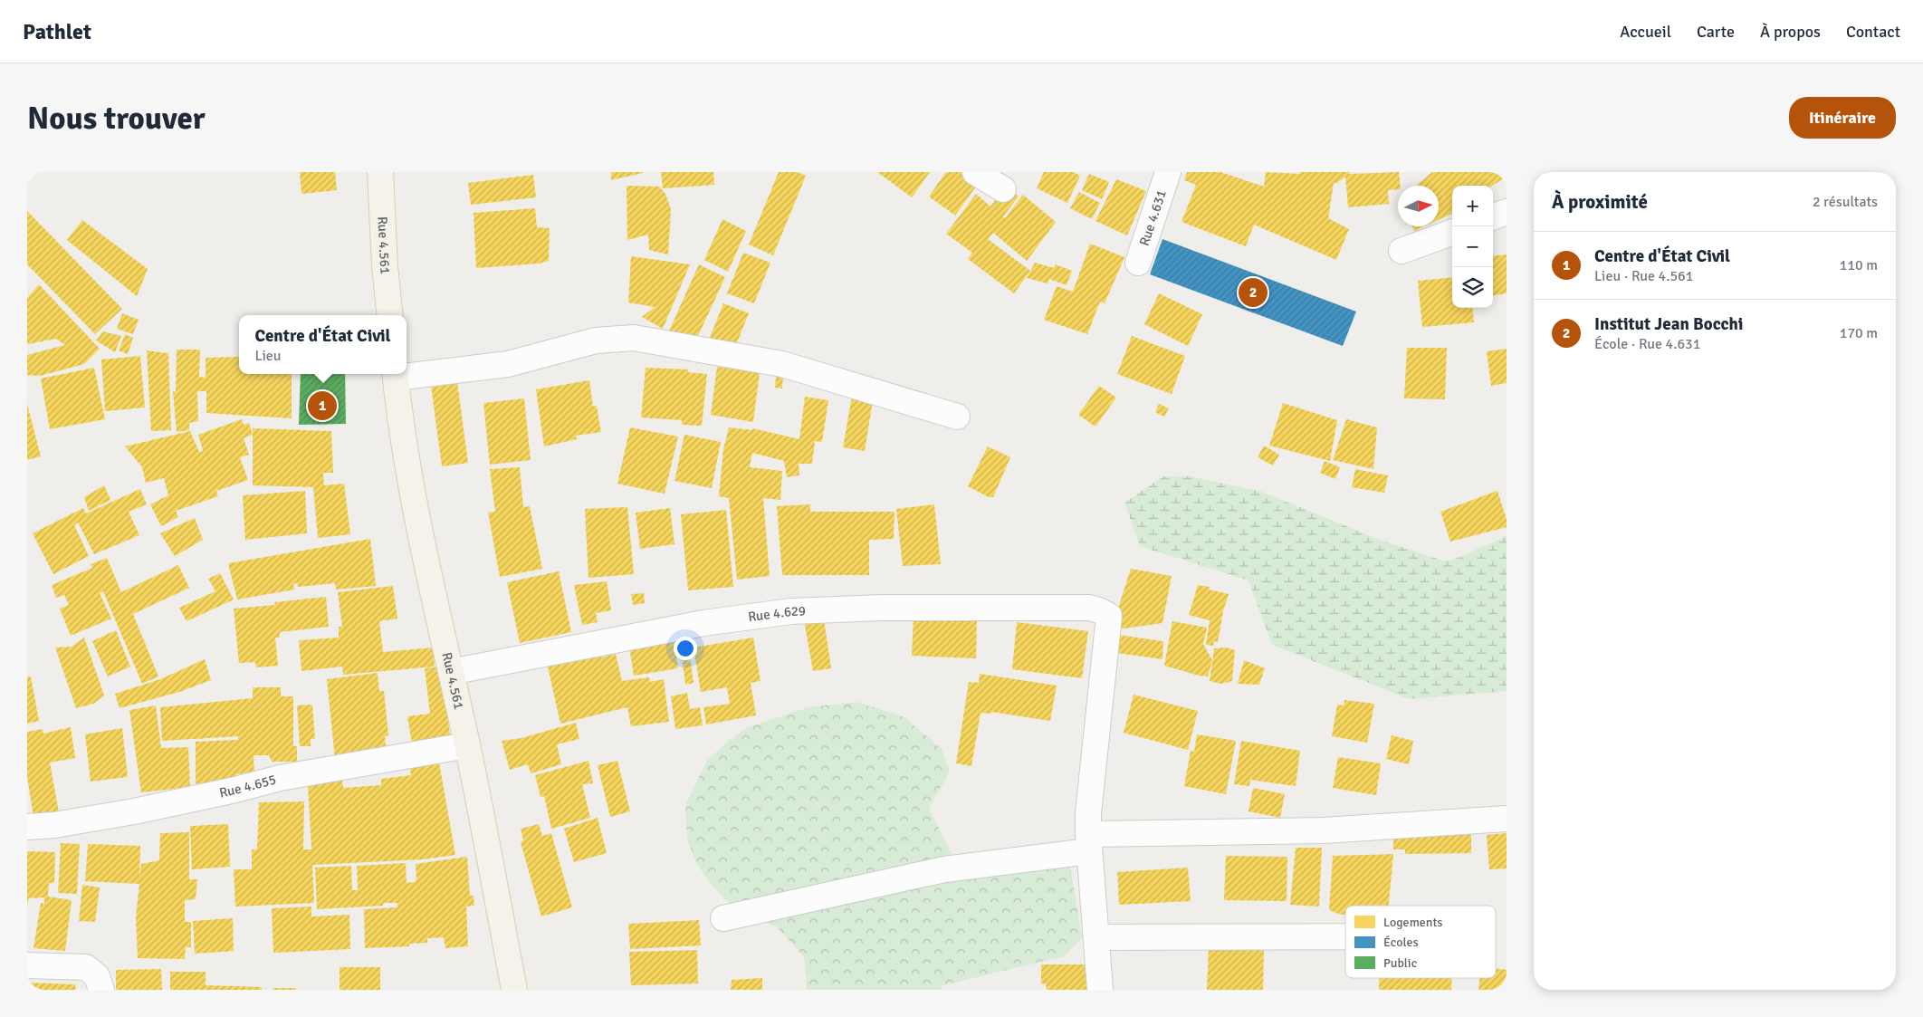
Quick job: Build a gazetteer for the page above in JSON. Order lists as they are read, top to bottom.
{
  "streets": {
    "main road": ["Rue 4.561"],
    "street": ["Rue 4.631", "Rue 4.629", "Rue 4.655"]
  },
  "crossings": [
    ["Rue 4.561", "Rue 4.629"],
    ["Rue 4.561", "Rue 4.655"]
  ],
  "legend": ["Logements", "Écoles", "Public"],
  "north": "right",
  "page": {
    "header": "Pathlet",
    "nav": [
      "Accueil",
      "Carte",
      "À propos",
      "Contact"
    ],
    "buttons": "Itinéraire",
    "title": "Nous trouver",
    "heading": ["À proximité", "2 résultats"],
    "map_buttons": ["+", "−"],
    "list": [
      {
        "mark": "1",
        "name": "Centre d'État Civil",
        "note": "Lieu · Rue 4.561",
        "value": "110 m"
      },
      {
        "mark": "2",
        "name": "Institut Jean Bocchi",
        "note": "École · Rue 4.631",
        "value": "170 m"
      }
    ],
    "pins": ["2", "1"],
    "popup": ["Centre d'État Civil", "Lieu"]
  }
}
